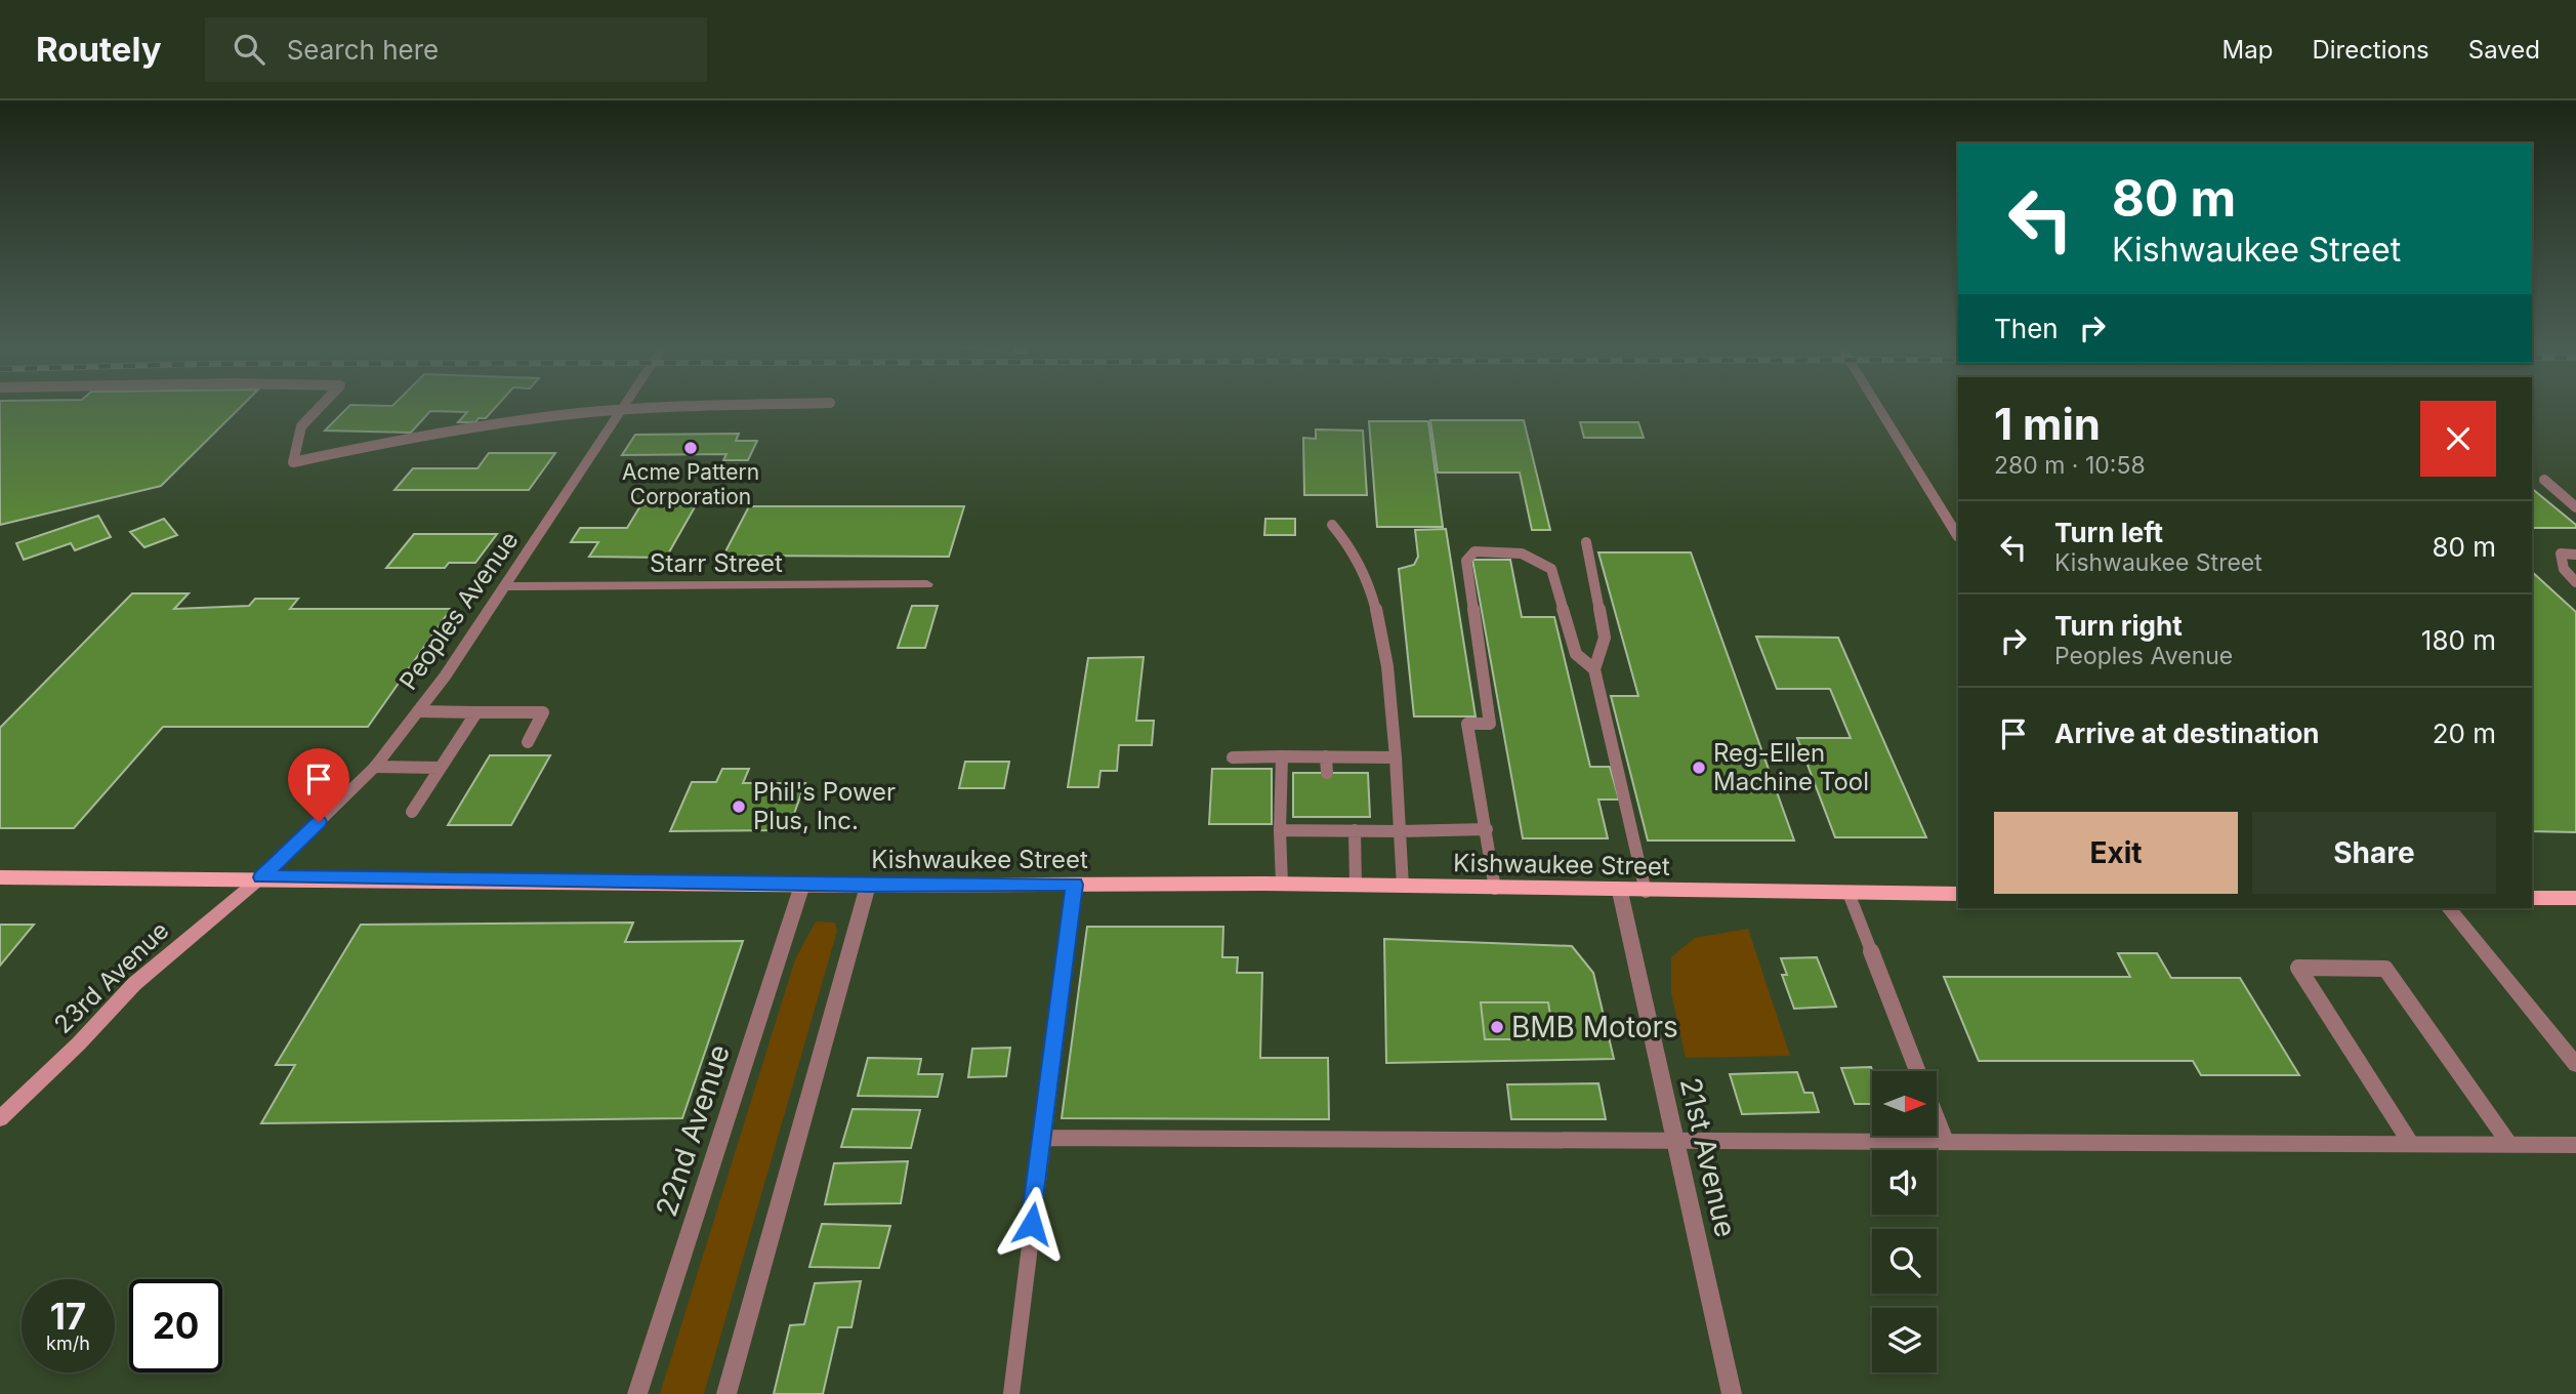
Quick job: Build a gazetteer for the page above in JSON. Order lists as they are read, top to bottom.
{
  "streets": {
    "main road": ["Kishwaukee Street"],
    "street": [
      "Starr Street",
      "Peoples Avenue",
      "23rd Avenue",
      "22nd Avenue",
      "21st Avenue"
    ]
  },
  "crossings": [
    ["Starr Street", "Peoples Avenue"],
    ["Peoples Avenue", "Kishwaukee Street"],
    ["Peoples Avenue", "23rd Avenue"],
    ["Kishwaukee Street", "23rd Avenue"],
    ["Kishwaukee Street", "22nd Avenue"],
    ["Kishwaukee Street", "21st Avenue"]
  ],
  "places": [
    "Acme Pattern Corporation",
    "Reg-Ellen Machine Tool",
    "Phil's Power Plus, Inc.",
    "BMB Motors"
  ],
  "north": "right",
  "page": {
    "header": "Routely",
    "search": "Search here",
    "nav": ["Map", "Directions", "Saved"],
    "turn": ["80 m", "Kishwaukee Street"],
    "then": "Then",
    "heading": ["1 min", "280 m · 10:58"],
    "list": [
      {
        "name": "Turn left",
        "note": "Kishwaukee Street",
        "value": "80 m"
      },
      {
        "name": "Turn right",
        "note": "Peoples Avenue",
        "value": "180 m"
      },
      {
        "name": "Arrive at destination",
        "value": "20 m"
      }
    ],
    "buttons": ["Exit", "Share"],
    "speed": "17 km/h",
    "limit": "20"
  }
}
